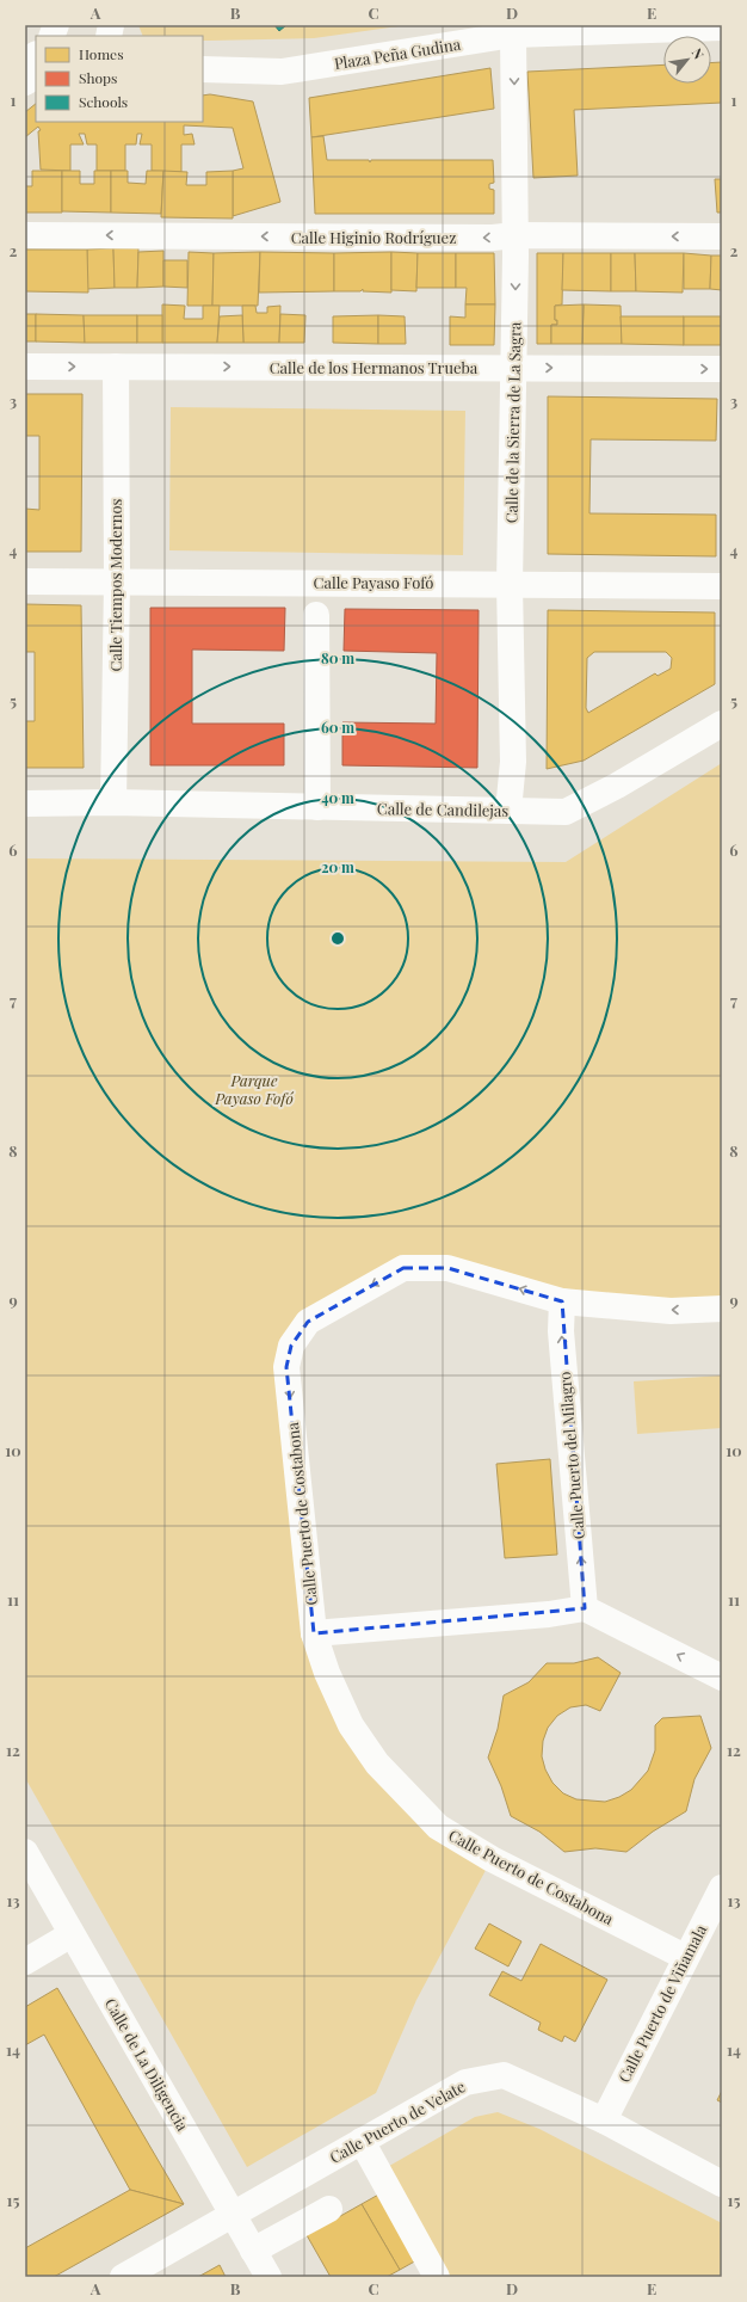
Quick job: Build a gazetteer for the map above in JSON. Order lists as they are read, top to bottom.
{
  "streets": {
    "street": [
      "Plaza Peña Gudina",
      "Calle Higinio Rodríguez",
      "Calle de los Hermanos Trueba",
      "Calle de la Sierra de La Sagra",
      "Calle Payaso Fofó",
      "Calle Tiempos Modernos",
      "Calle de Candilejas",
      "Calle Puerto del Milagro",
      "Calle Puerto de Costabona",
      "Calle Puerto de Viñamala",
      "Calle de La Diligencia",
      "Calle Puerto de Velate"
    ]
  },
  "crossings": [
    ["Plaza Peña Gudina", "Calle de la Sierra de La Sagra"],
    ["Calle Higinio Rodríguez", "Calle de la Sierra de La Sagra"],
    ["Calle de los Hermanos Trueba", "Calle de la Sierra de La Sagra"],
    ["Calle de los Hermanos Trueba", "Calle Tiempos Modernos"],
    ["Calle de la Sierra de La Sagra", "Calle Payaso Fofó"],
    ["Calle de la Sierra de La Sagra", "Calle de Candilejas"],
    ["Calle Payaso Fofó", "Calle Tiempos Modernos"],
    ["Calle Tiempos Modernos", "Calle de Candilejas"],
    ["Calle Puerto del Milagro", "Calle Puerto de Costabona"],
    ["Calle Puerto de Costabona", "Calle Puerto de Viñamala"],
    ["Calle Puerto de Viñamala", "Calle Puerto de Velate"],
    ["Calle de La Diligencia", "Calle Puerto de Velate"]
  ],
  "one_way": [
    "Calle Higinio Rodríguez",
    "Calle de los Hermanos Trueba",
    "Calle de la Sierra de La Sagra",
    "Calle Puerto del Milagro"
  ],
  "parks": ["Parque Payaso Fofó"],
  "legend": ["Homes", "Shops", "Schools"],
  "north": "top right",
  "grid": {
    "columns": [
      "A",
      "B",
      "C",
      "D",
      "E"
    ],
    "rows": [
      "1",
      "2",
      "3",
      "4",
      "5",
      "6",
      "7",
      "8",
      "9",
      "10",
      "11",
      "12",
      "13",
      "14",
      "15"
    ]
  },
  "rings": [
    "80 m",
    "60 m",
    "40 m",
    "20 m"
  ]
}
